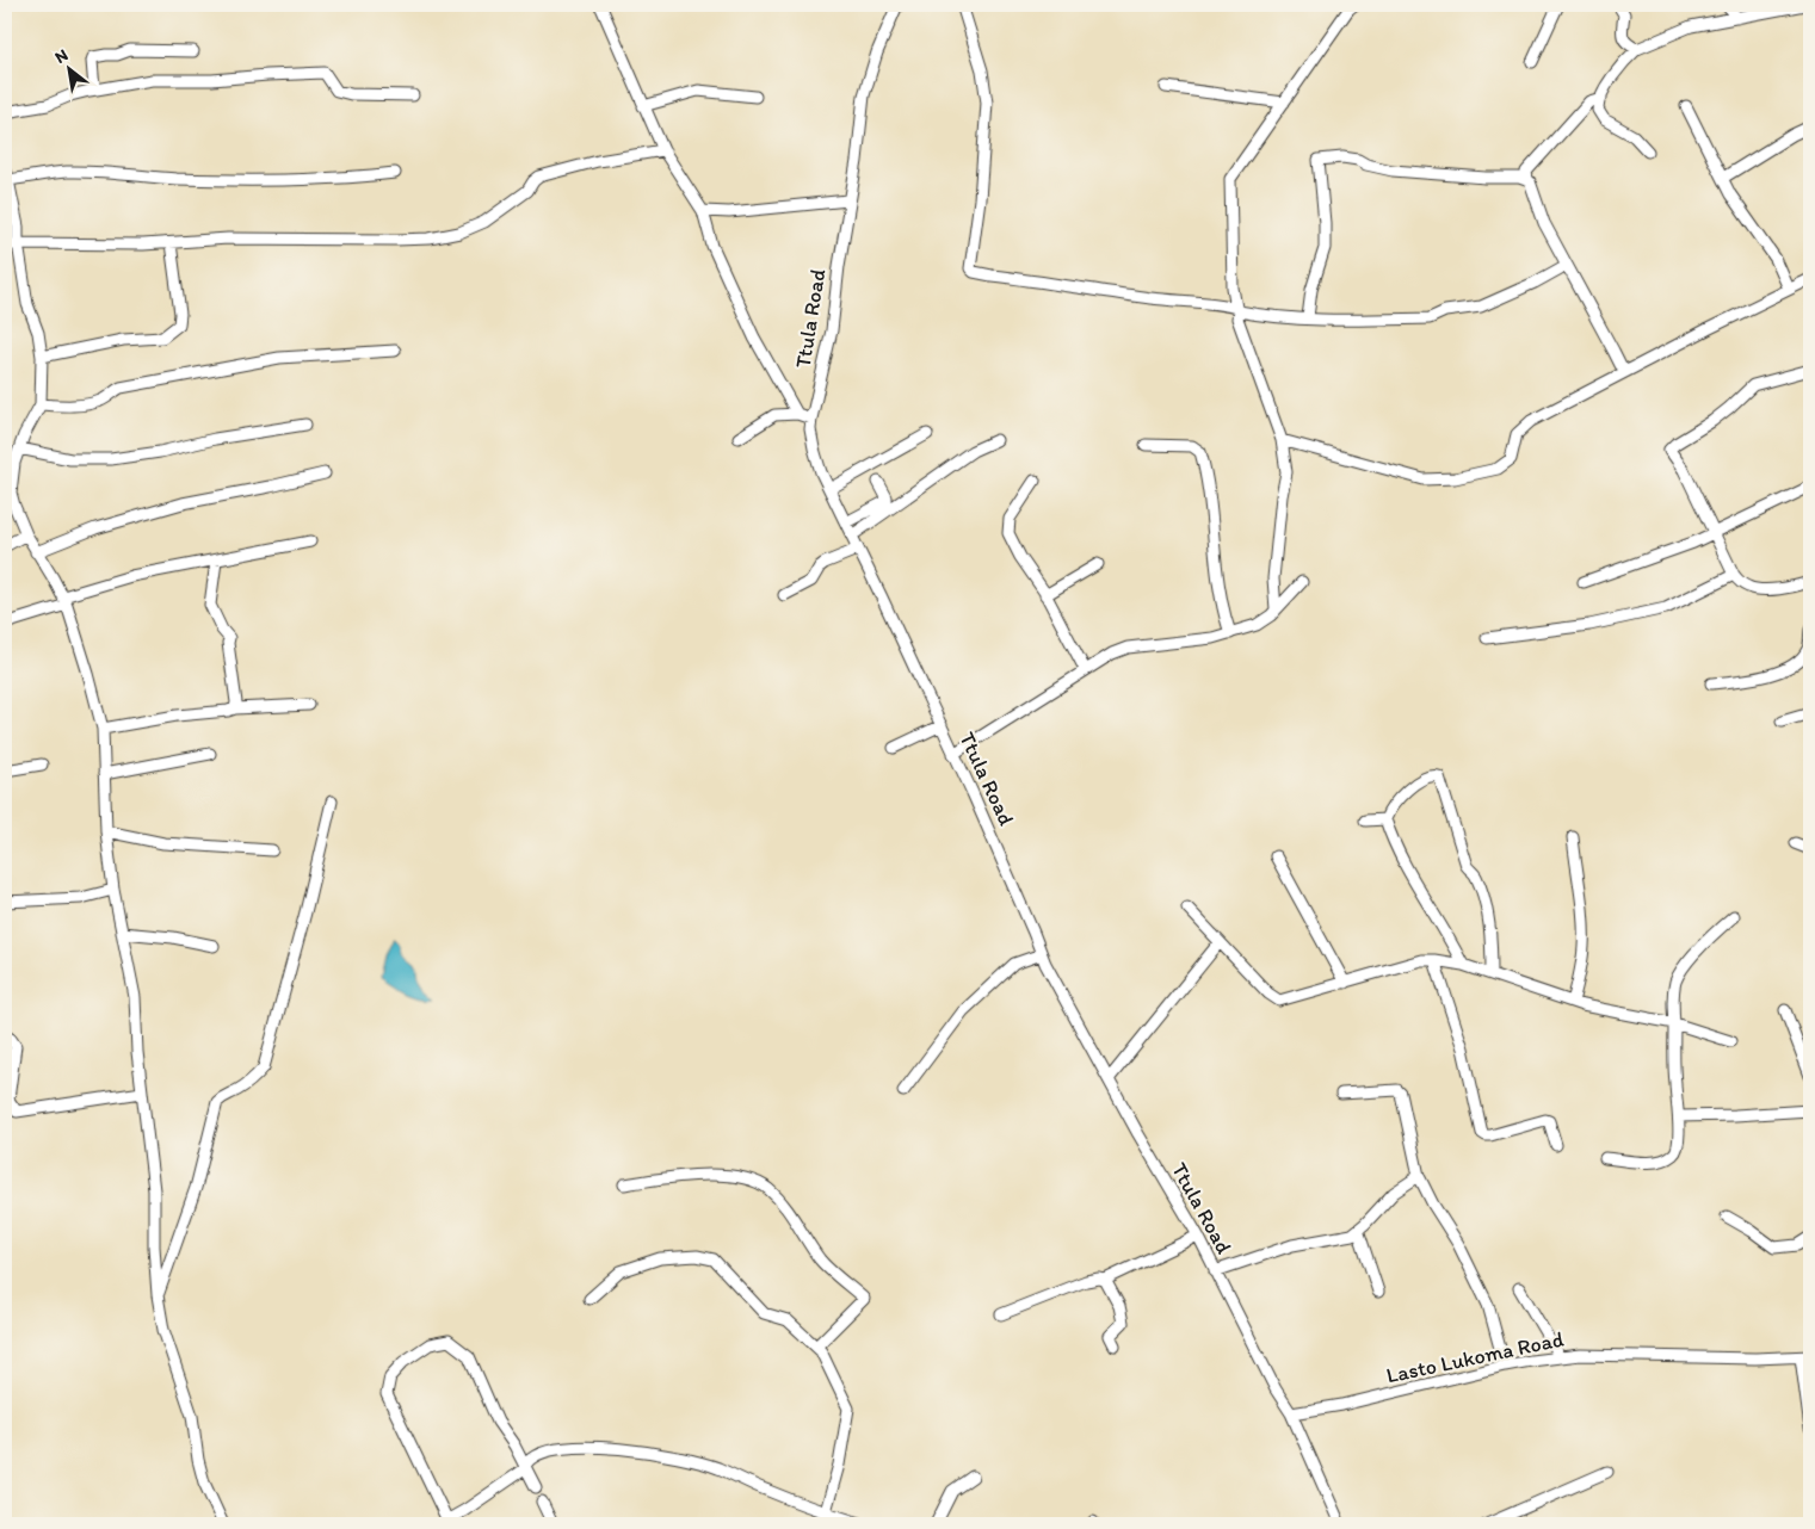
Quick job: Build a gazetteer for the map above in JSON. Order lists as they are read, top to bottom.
{
  "streets": {
    "street": ["Ttula Road", "Lasto Lukoma Road"]
  },
  "crossings": [
    ["Ttula Road", "Lasto Lukoma Road"]
  ],
  "north": "top left"
}
